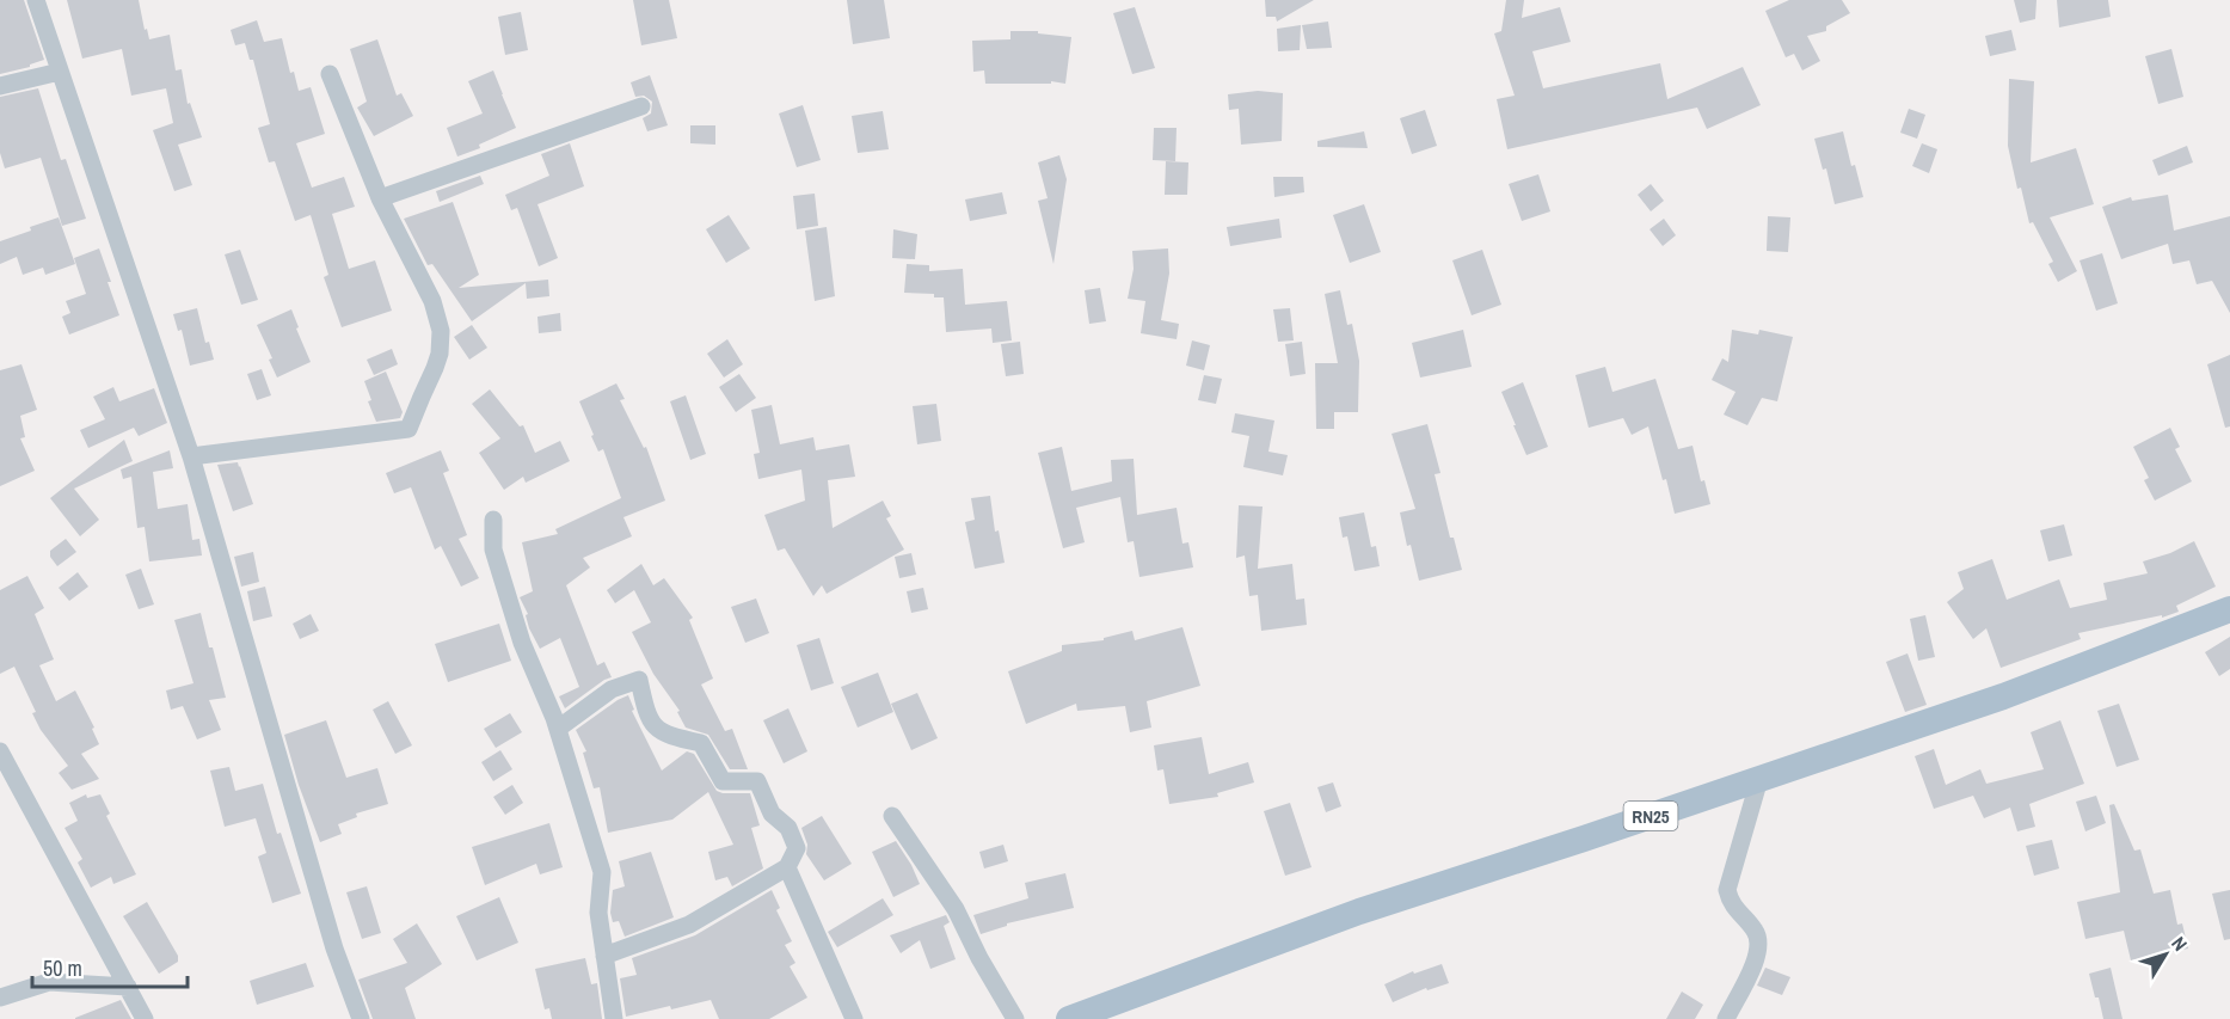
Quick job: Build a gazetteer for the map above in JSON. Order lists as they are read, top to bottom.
{
  "streets": {
    "main road": ["RN25"]
  },
  "scale_bar": "50 m",
  "north": "top right"
}
